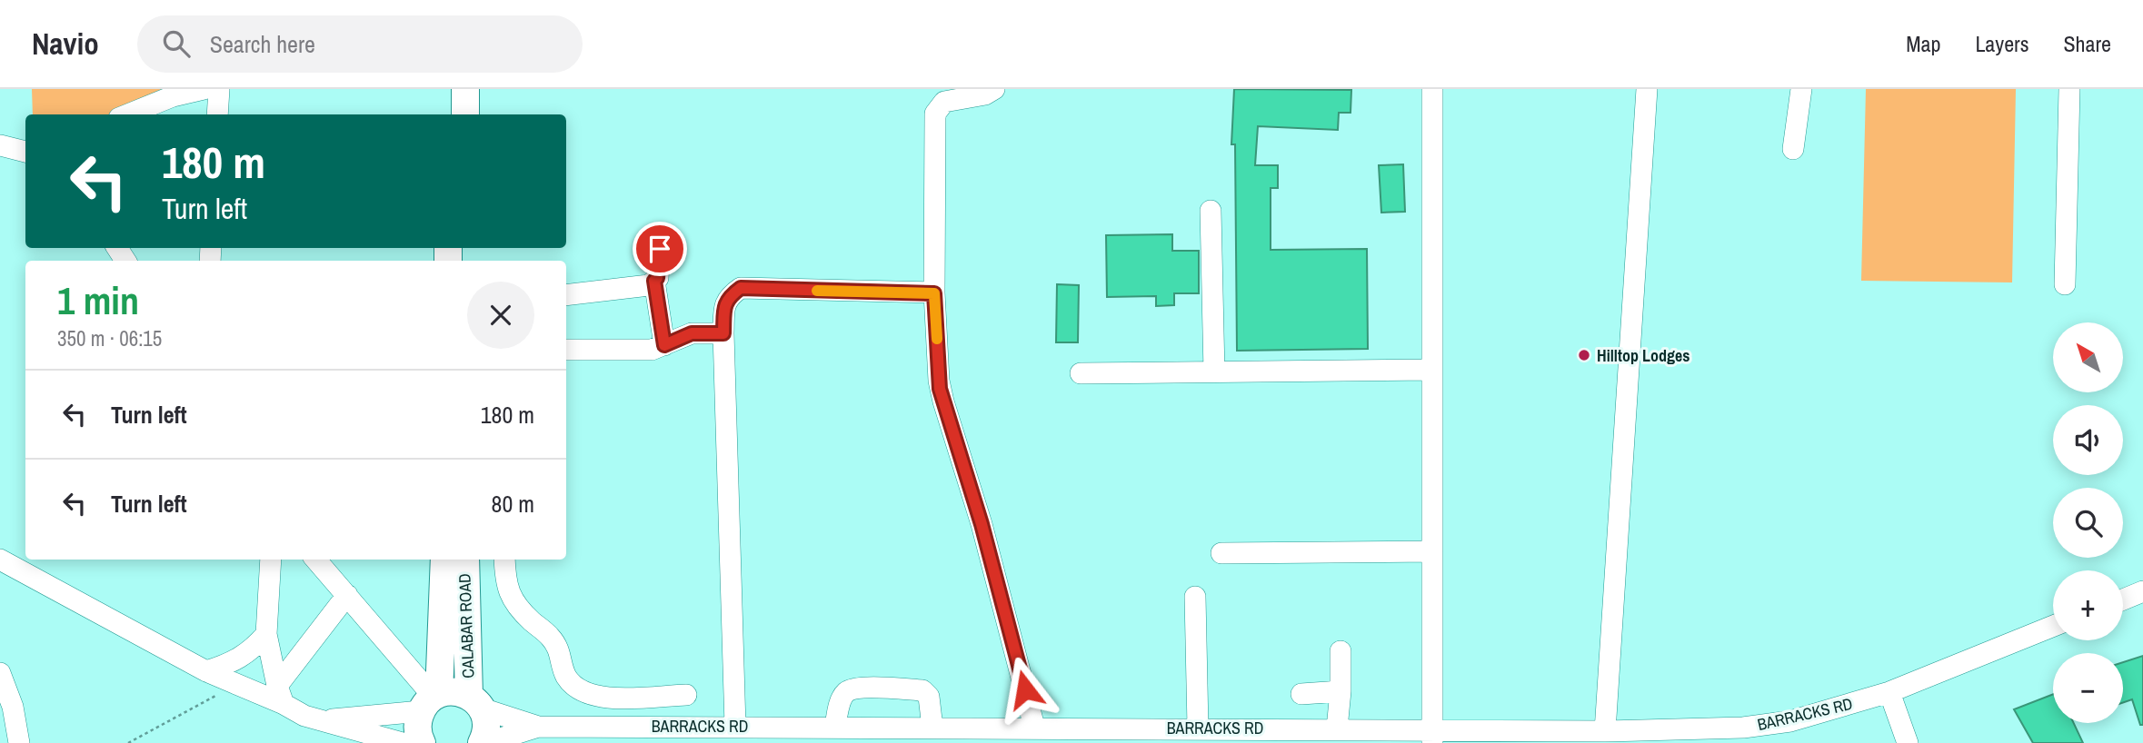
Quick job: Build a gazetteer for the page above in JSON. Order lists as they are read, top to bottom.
{
  "streets": {
    "main road": ["CALABAR ROAD"],
    "street": ["BARRACKS RD"]
  },
  "crossings": [
    ["CALABAR ROAD", "BARRACKS RD"]
  ],
  "places": ["Hilltop Lodges"],
  "north": "top left",
  "page": {
    "header": "Navio",
    "search": "Search here",
    "nav": ["Map", "Layers", "Share"],
    "turn": ["180 m", "Turn left"],
    "heading": ["1 min", "350 m · 06:15"],
    "map_buttons": ["+", "−"],
    "list": [
      {
        "name": "Turn left",
        "value": "180 m"
      },
      {
        "name": "Turn left",
        "value": "80 m"
      }
    ]
  }
}
